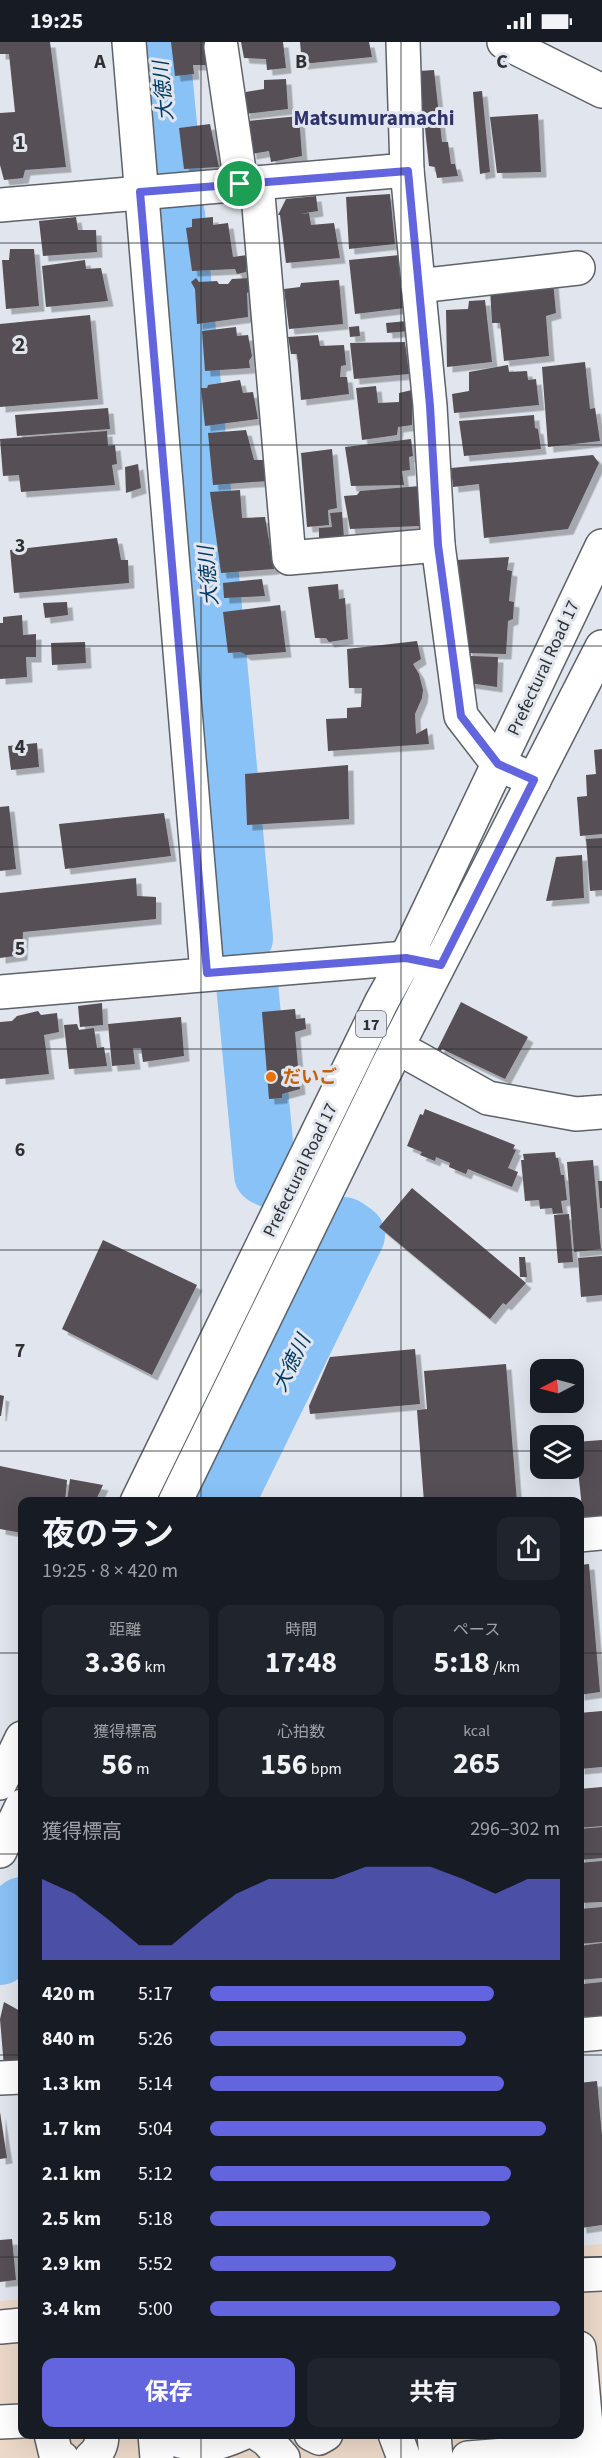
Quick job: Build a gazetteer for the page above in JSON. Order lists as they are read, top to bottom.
{
  "streets": {
    "street": ["Prefectural Road 17", "17"]
  },
  "districts": ["Matsumuramachi"],
  "water": ["大徳川"],
  "places": ["だいご"],
  "north": "left",
  "page": {
    "status": "19:25",
    "heading": ["夜のラン", "19:25 · 8 × 420 m"],
    "stats": [
      ["距離", "3.36 km"],
      ["時間", "17:48"],
      ["ペース", "5:18 /km"],
      ["獲得標高", "56 m"],
      ["心拍数", "156 bpm"],
      ["kcal", "265"]
    ],
    "chart": ["獲得標高", "296–302 m"],
    "list": [
      {
        "name": "420 m",
        "note": "5:17"
      },
      {
        "name": "840 m",
        "note": "5:26"
      },
      {
        "name": "1.3 km",
        "note": "5:14"
      },
      {
        "name": "1.7 km",
        "note": "5:04"
      },
      {
        "name": "2.1 km",
        "note": "5:12"
      },
      {
        "name": "2.5 km",
        "note": "5:18"
      },
      {
        "name": "2.9 km",
        "note": "5:52"
      },
      {
        "name": "3.4 km",
        "note": "5:00"
      }
    ],
    "buttons": ["保存", "共有"]
  },
  "grid": {
    "columns": ["A", "B", "C"],
    "rows": [
      "1",
      "2",
      "3",
      "4",
      "5",
      "6",
      "7"
    ]
  }
}
